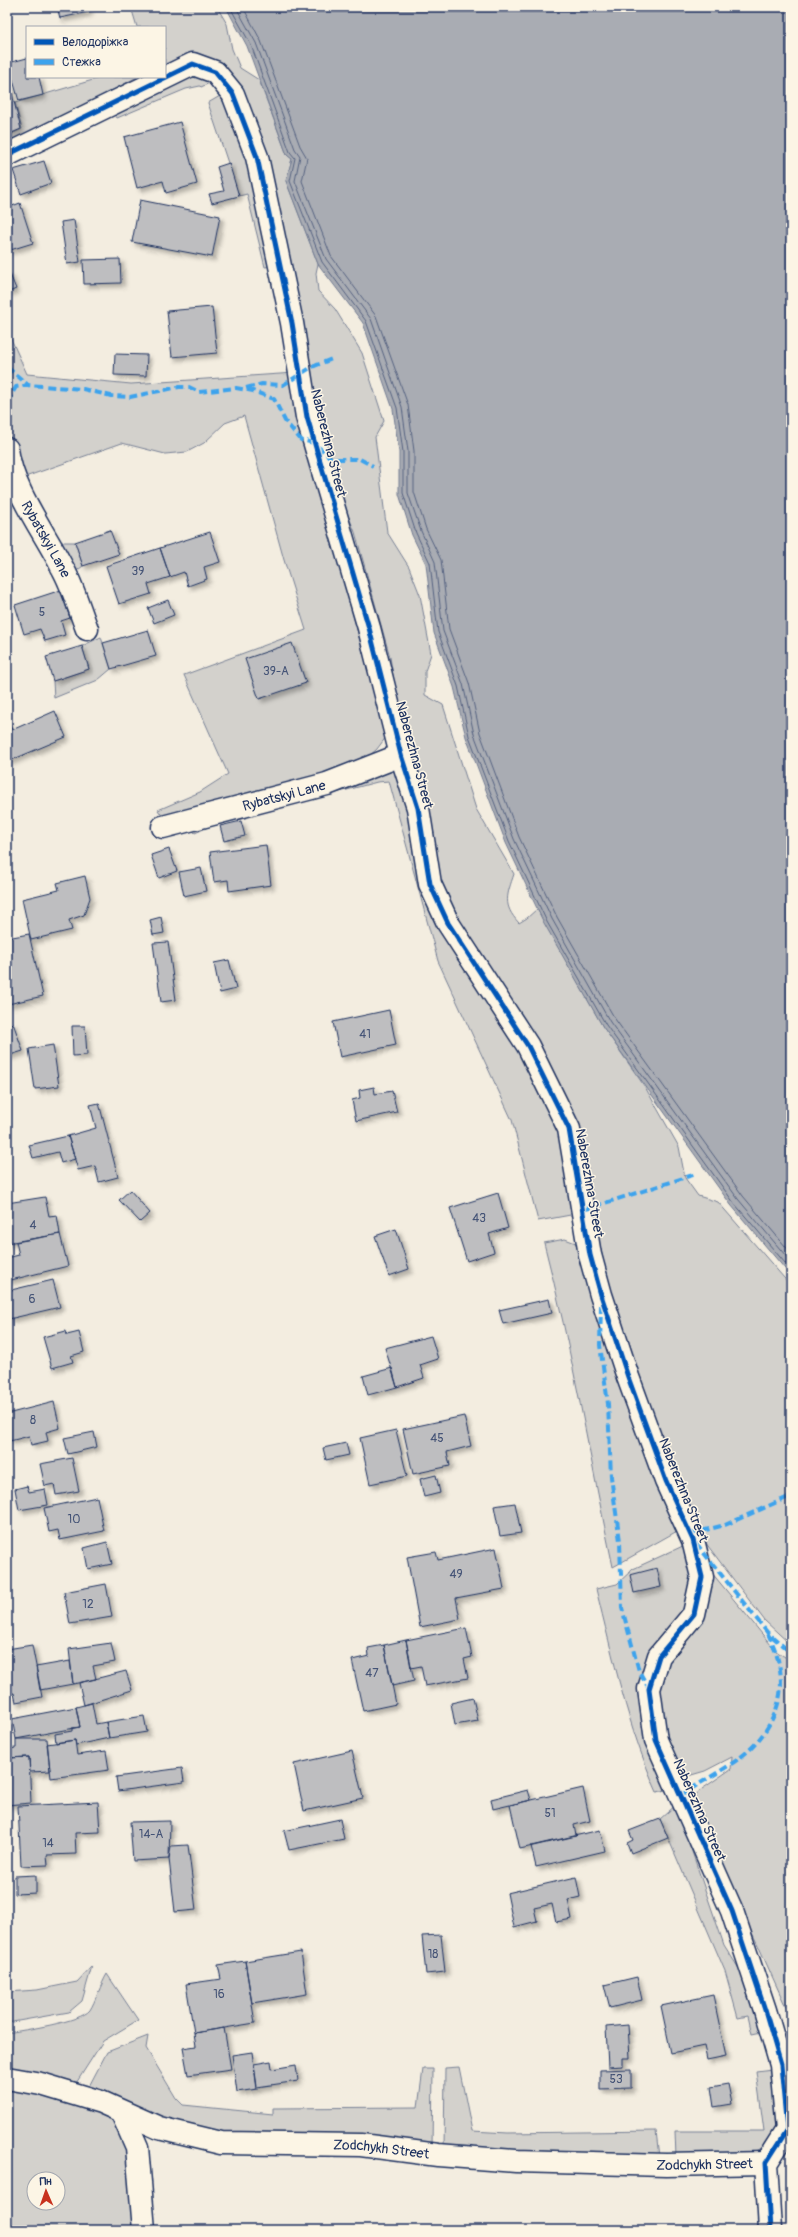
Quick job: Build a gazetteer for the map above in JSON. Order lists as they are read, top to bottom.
{
  "streets": {
    "street": ["Naberezhna Street", "Rybatskyi Lane", "Zodchykh Street"]
  },
  "crossings": [
    ["Naberezhna Street", "Rybatskyi Lane"],
    ["Naberezhna Street", "Zodchykh Street"]
  ],
  "house_numbers": [
    "39",
    "5",
    "39-А",
    "41",
    "43",
    "4",
    "6",
    "8",
    "45",
    "10",
    "49",
    "12",
    "47",
    "51",
    "14-А",
    "14",
    "18",
    "16",
    "53"
  ],
  "legend": ["Велодоріжка", "Стежка"],
  "north": "top"
}
